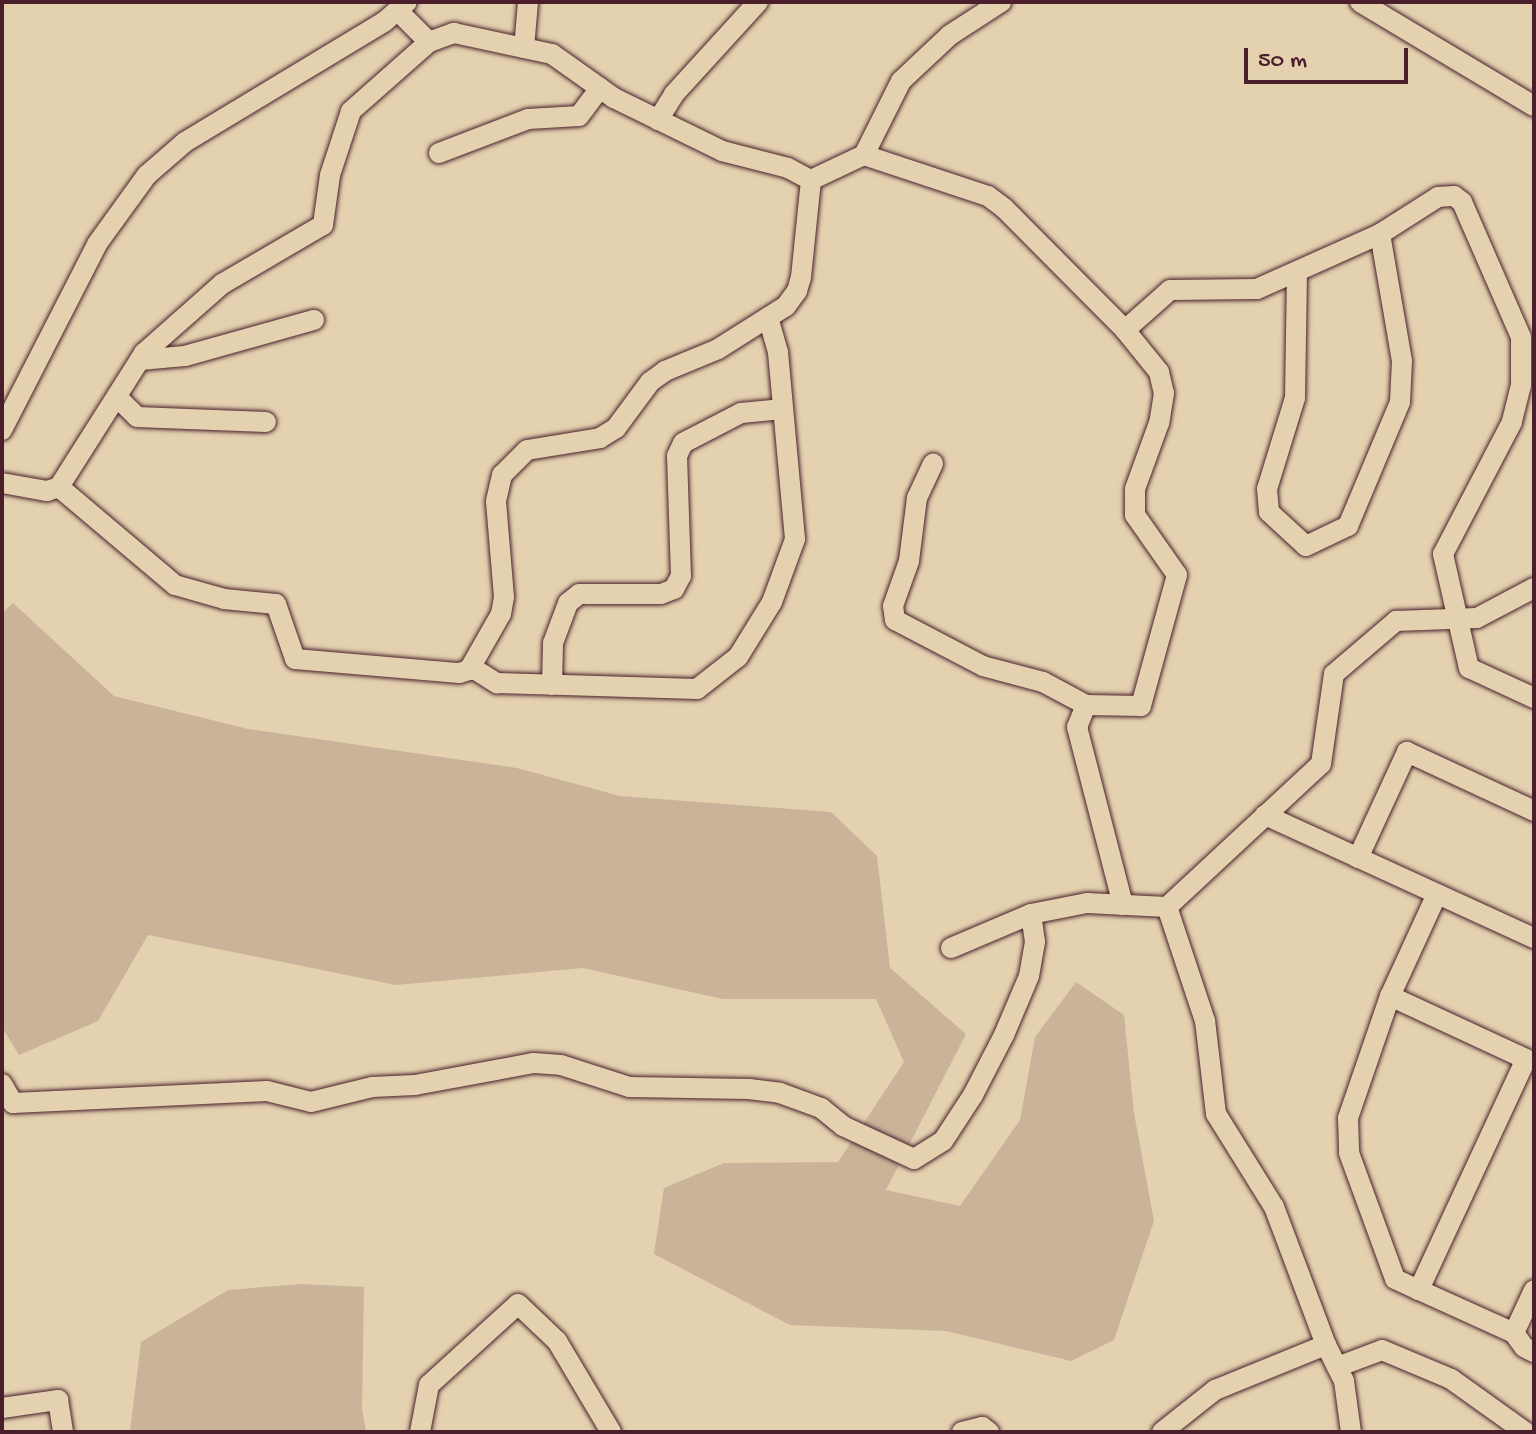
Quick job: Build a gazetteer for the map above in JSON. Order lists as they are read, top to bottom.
{
  "scale_bar": "50 m"
}
